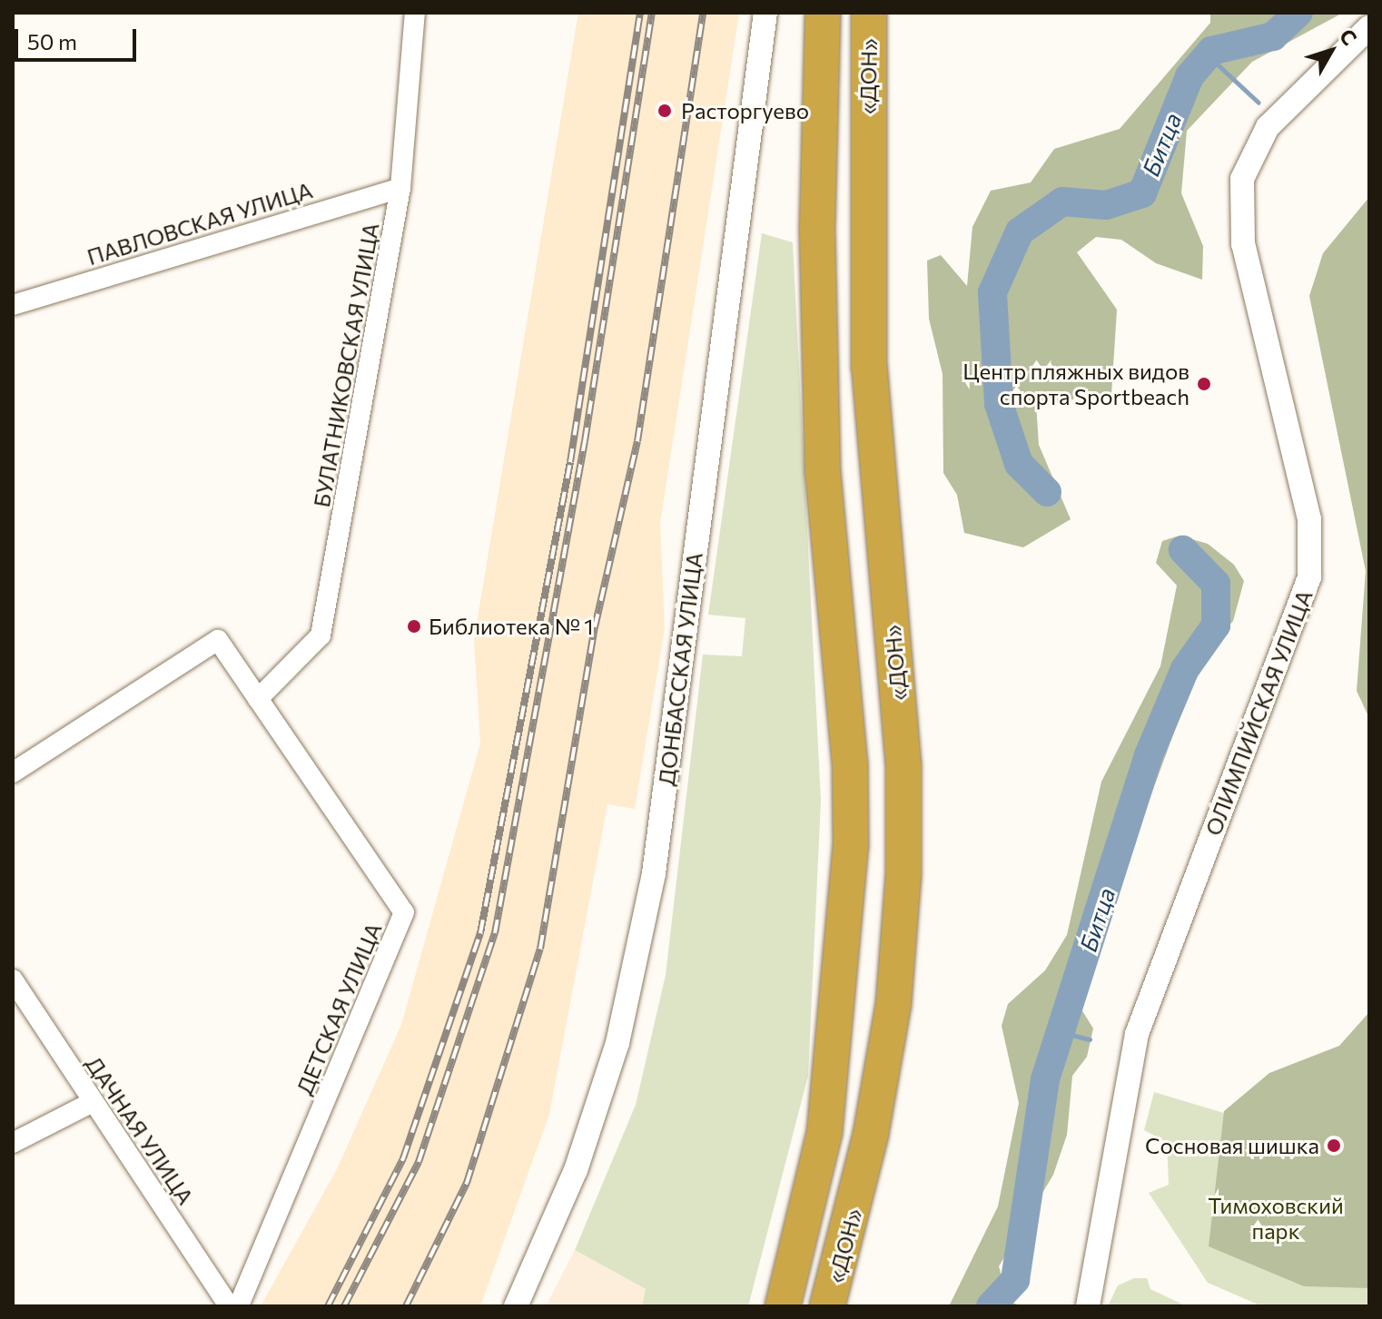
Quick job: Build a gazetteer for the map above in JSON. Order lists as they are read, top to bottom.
{
  "streets": {
    "highway": ["«ДОН»"],
    "street": [
      "ПАВЛОВСКАЯ УЛИЦА",
      "БУЛАТНИКОВСКАЯ УЛИЦА",
      "ДОНБАССКАЯ УЛИЦА",
      "ОЛИМПИЙСКАЯ УЛИЦА",
      "ДЕТСКАЯ УЛИЦА",
      "ДАЧНАЯ УЛИЦА"
    ]
  },
  "crossings": [
    ["ПАВЛОВСКАЯ УЛИЦА", "БУЛАТНИКОВСКАЯ УЛИЦА"],
    ["БУЛАТНИКОВСКАЯ УЛИЦА", "ДЕТСКАЯ УЛИЦА"]
  ],
  "water": ["Битца"],
  "parks": ["Тимоховский парк"],
  "places": [
    "Расторгуево",
    "Центр пляжных видов спорта Sportbeach",
    "Библиотека № 1",
    "Сосновая шишка"
  ],
  "scale_bar": "50 m",
  "north": "top right"
}
